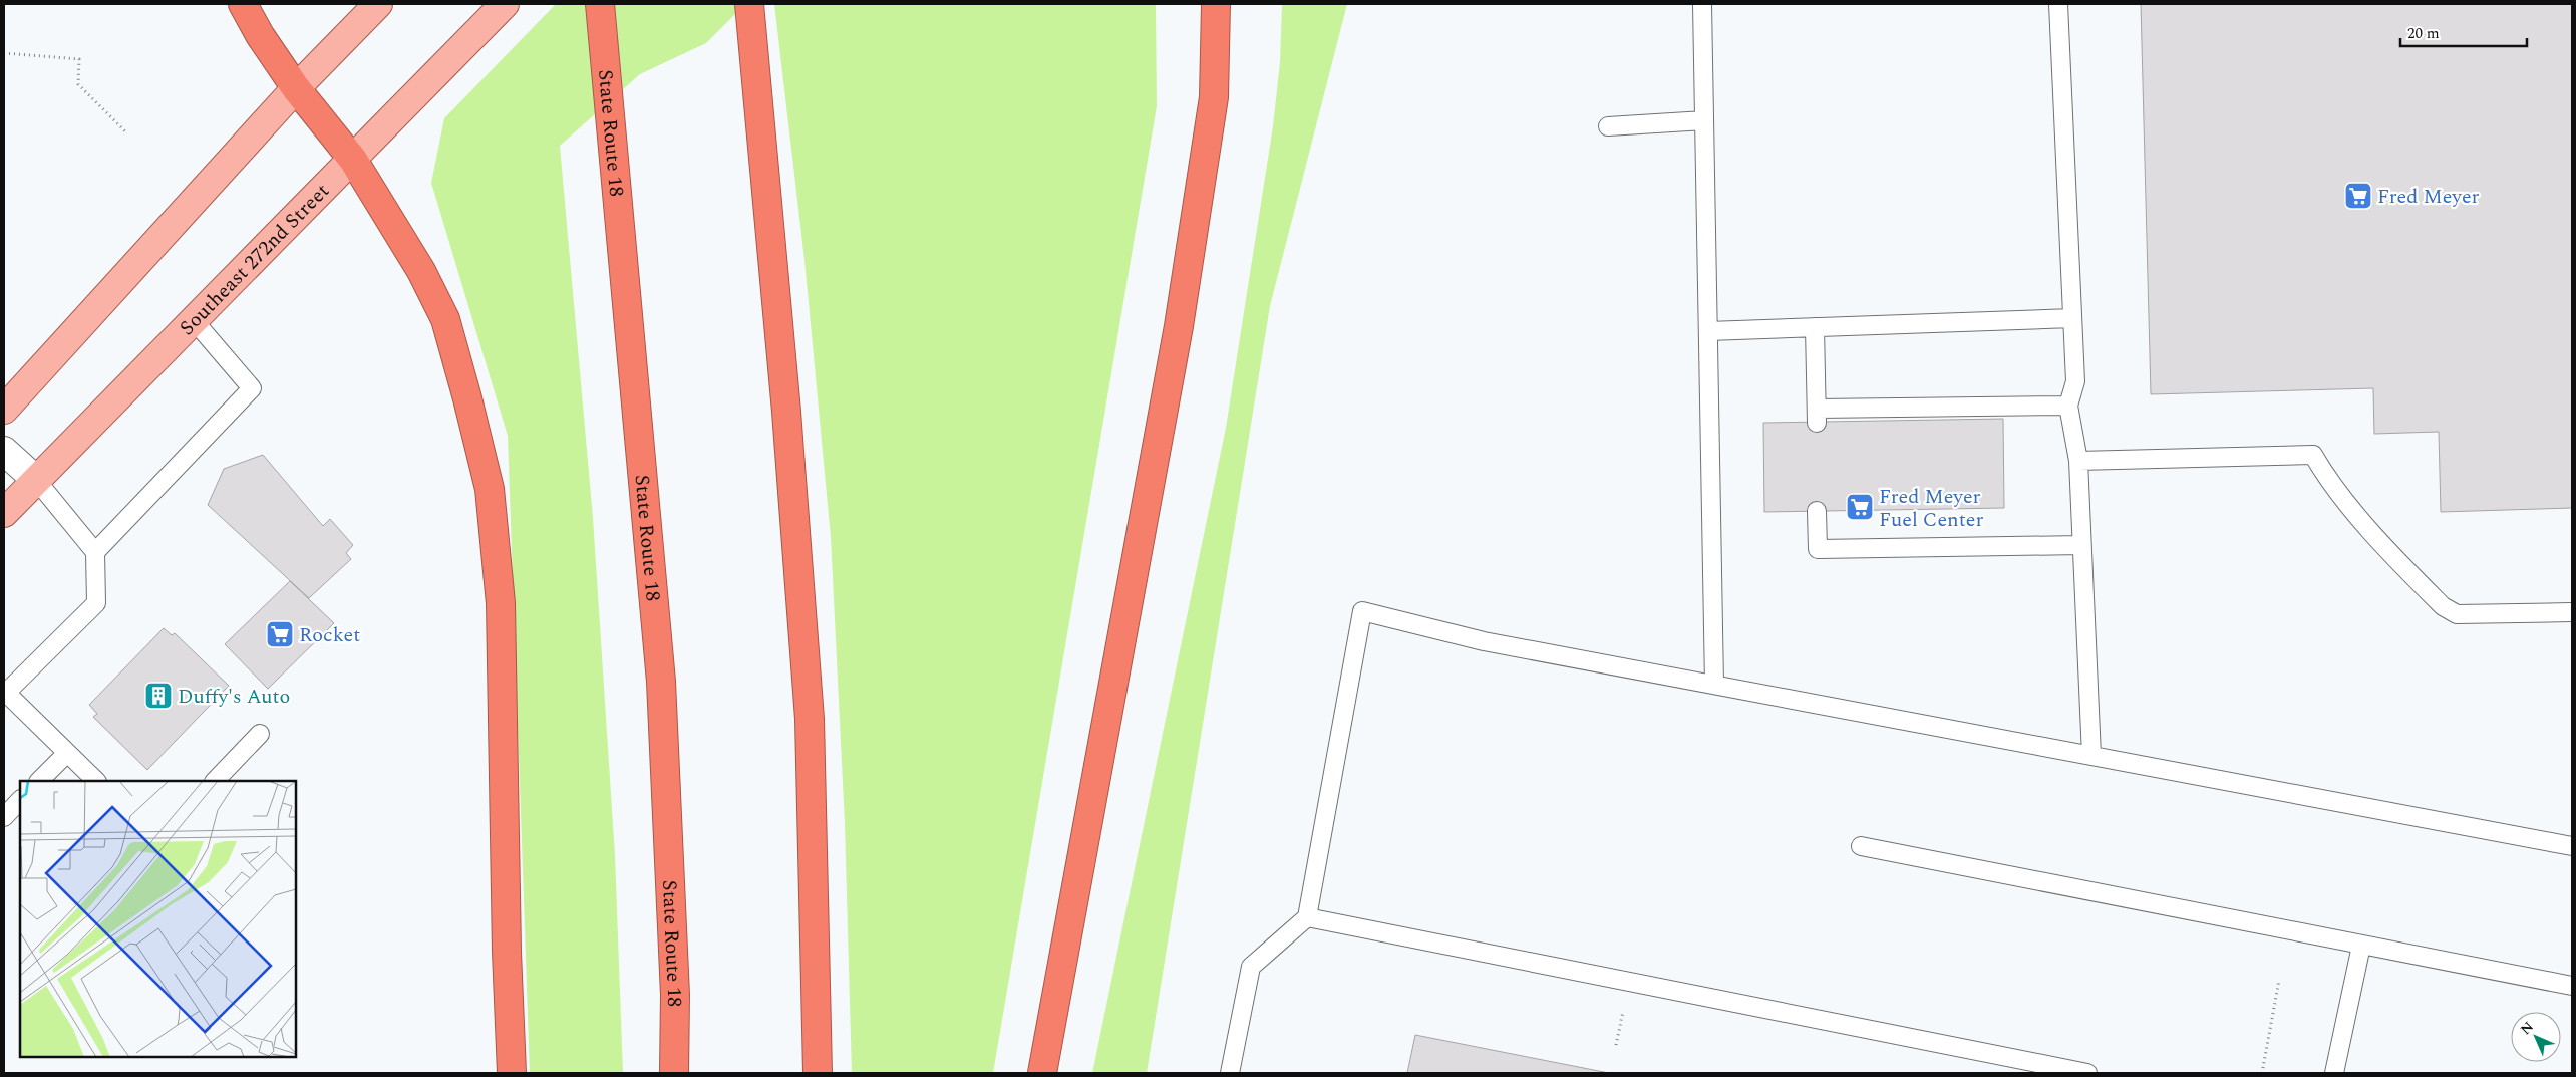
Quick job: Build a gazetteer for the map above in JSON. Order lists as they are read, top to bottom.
{
  "streets": {
    "highway": ["State Route 18"],
    "main road": ["Southeast 272nd Street"]
  },
  "places": {
    "supermarket": ["Fred Meyer", "Fred Meyer Fuel Center", "Rocket"],
    "building": ["Duffy's Auto"]
  },
  "scale_bar": "20 m",
  "north": "top left"
}
